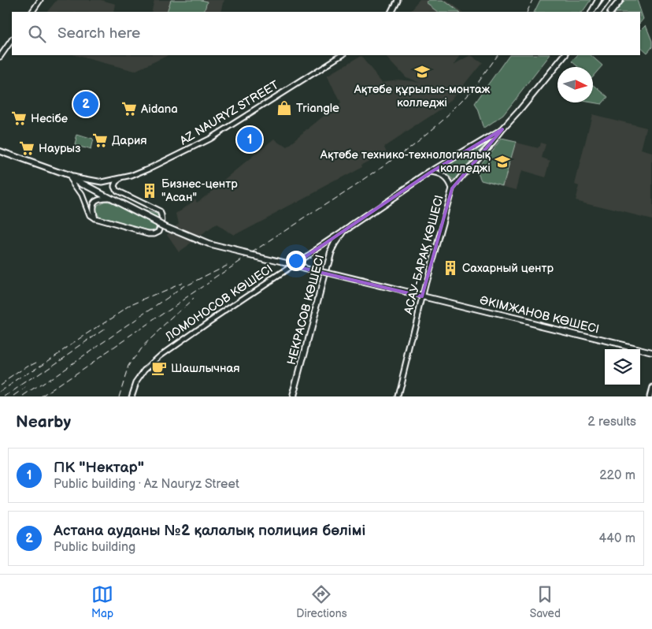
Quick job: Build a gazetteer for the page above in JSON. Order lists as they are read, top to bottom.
{
  "streets": {
    "main road": ["ЛОМОНОСОВ КӨШЕСІ", "НЕКРАСОВ КӨШЕСІ", "ӘКІМЖАНОВ КӨШЕСІ"],
    "street": ["AZ NAURYZ STREET", "АСАУ-БАРАҚ КӨШЕСІ"]
  },
  "crossings": [
    ["AZ NAURYZ STREET", "ӘКІМЖАНОВ КӨШЕСІ"],
    ["АСАУ-БАРАҚ КӨШЕСІ", "ЛОМОНОСОВ КӨШЕСІ"],
    ["АСАУ-БАРАҚ КӨШЕСІ", "ӘКІМЖАНОВ КӨШЕСІ"],
    ["ЛОМОНОСОВ КӨШЕСІ", "НЕКРАСОВ КӨШЕСІ"]
  ],
  "places": {
    "school or university": ["Ақтөбе құрылыс-монтаж колледжі", "Ақтөбе технико-технологиялық колледжі"],
    "shop": ["Triangle"],
    "supermarket": [
      "Aidana",
      "Несібе",
      "Дария",
      "Наурыз"
    ],
    "building": ["Бизнес-центр \"Асан\"", "Сахарный центр"],
    "cafe": ["Шашлычная"]
  },
  "north": "right",
  "page": {
    "search": "Search here",
    "pins": ["2", "1"],
    "heading": ["Nearby", "2 results"],
    "list": [
      {
        "mark": "1",
        "name": "ПК \"Нектар\"",
        "note": "Public building · Az Nauryz Street",
        "value": "220 m"
      },
      {
        "mark": "2",
        "name": "Астана ауданы №2 қалалық полиция бөлімі",
        "note": "Public building",
        "value": "440 m"
      }
    ],
    "nav": ["Map", "Directions", "Saved"]
  }
}
